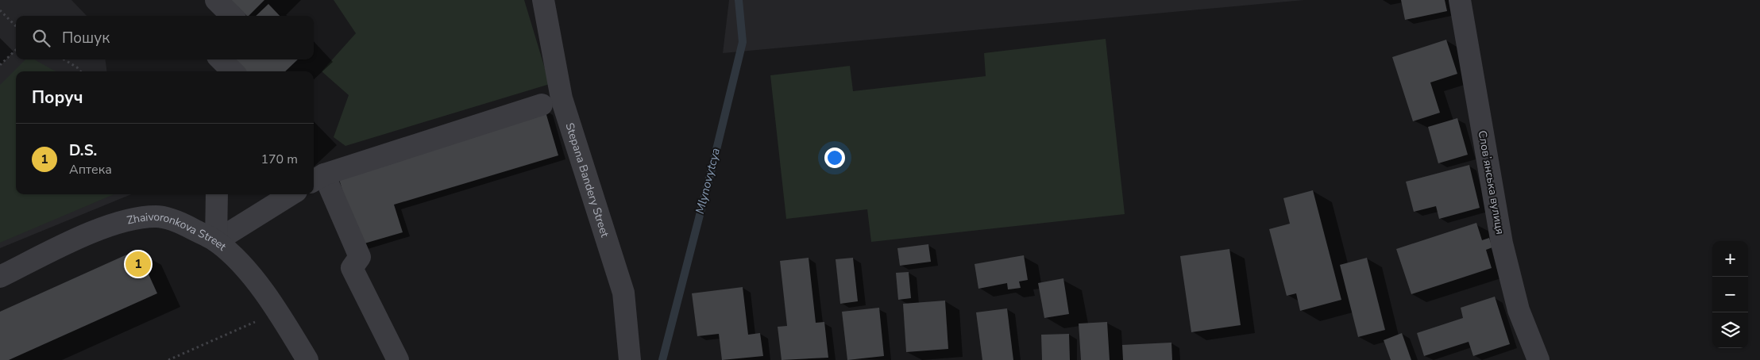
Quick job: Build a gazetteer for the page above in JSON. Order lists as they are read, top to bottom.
{
  "streets": {
    "street": ["Stepana Bandery Street", "Словʼянська вулиця", "Zhaivoronkova Street"]
  },
  "water": ["Mlynovytcya"],
  "page": {
    "search": "Пошук",
    "heading": "Поруч",
    "list": [
      {
        "mark": "1",
        "name": "D.S.",
        "note": "Аптека",
        "value": "170 m"
      }
    ],
    "map_buttons": ["+", "−"],
    "pins": "1"
  }
}
